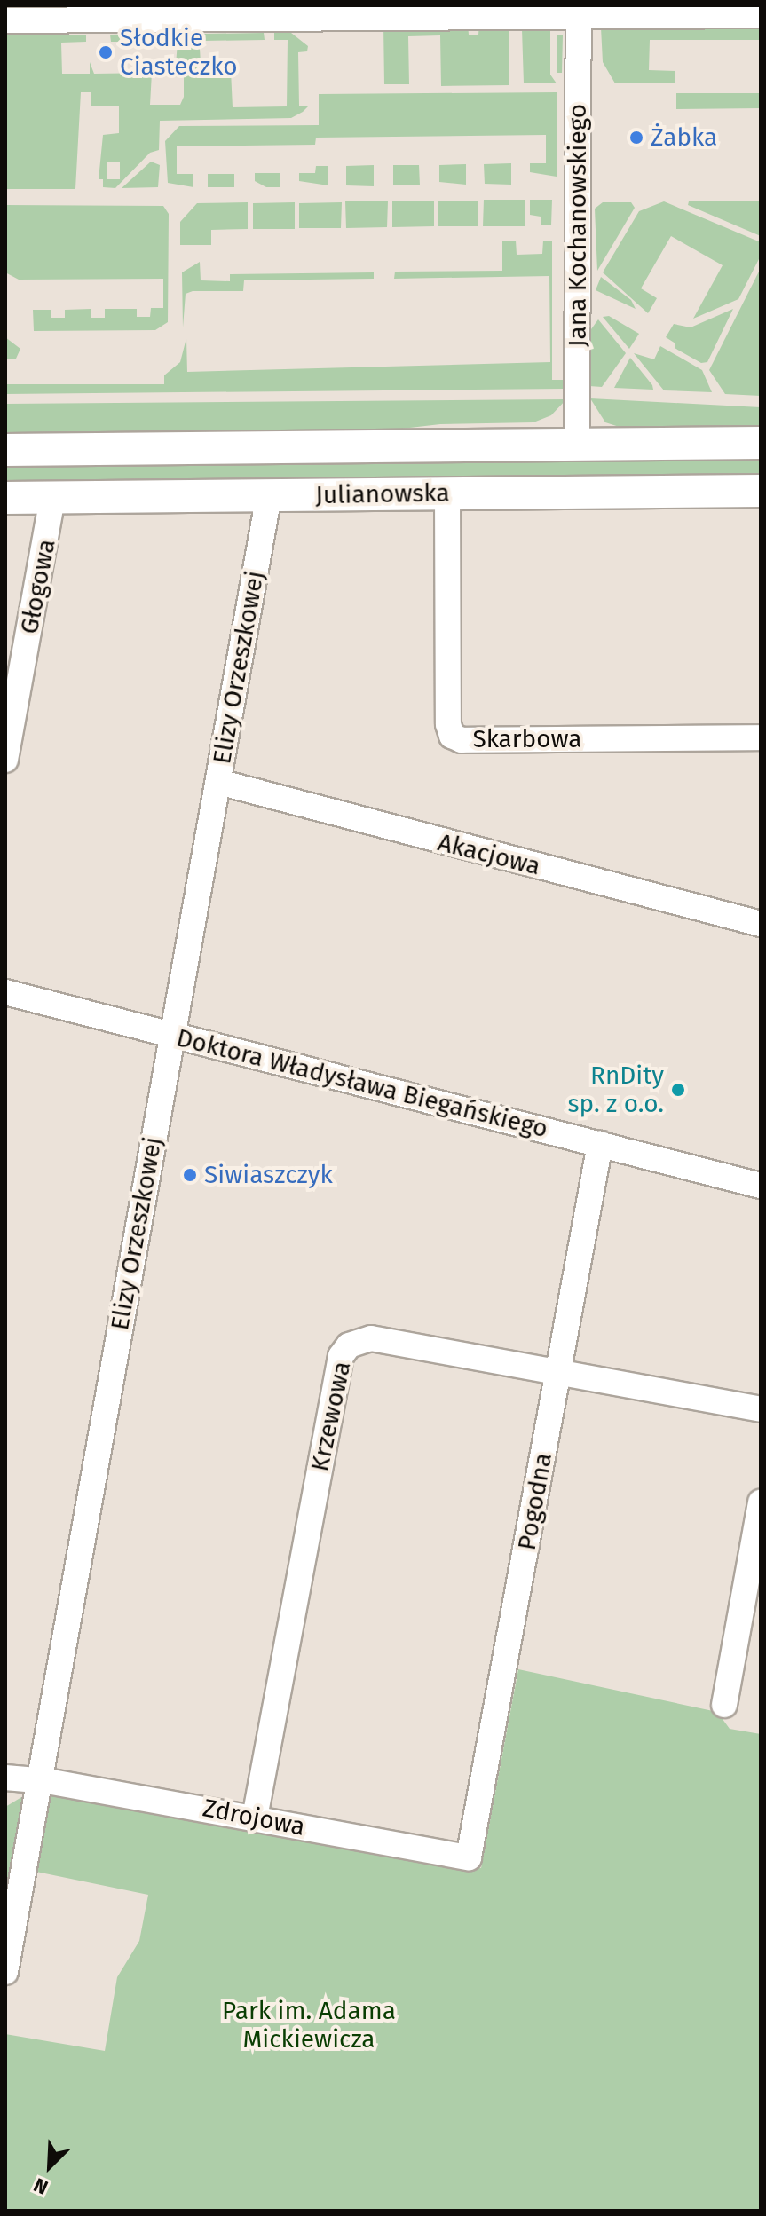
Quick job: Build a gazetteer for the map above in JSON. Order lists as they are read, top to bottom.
{
  "streets": {
    "main road": ["Julianowska"],
    "street": [
      "Jana Kochanowskiego",
      "Głogowa",
      "Elizy Orzeszkowej",
      "Skarbowa",
      "Akacjowa",
      "Doktora Władysława Biegańskiego",
      "Krzewowa",
      "Pogodna",
      "Zdrojowa"
    ]
  },
  "crossings": [
    ["Jana Kochanowskiego", "Julianowska"],
    ["Julianowska", "Głogowa"],
    ["Julianowska", "Elizy Orzeszkowej"],
    ["Julianowska", "Skarbowa"],
    ["Elizy Orzeszkowej", "Akacjowa"],
    ["Elizy Orzeszkowej", "Doktora Władysława Biegańskiego"],
    ["Elizy Orzeszkowej", "Zdrojowa"],
    ["Doktora Władysława Biegańskiego", "Pogodna"],
    ["Krzewowa", "Pogodna"],
    ["Krzewowa", "Zdrojowa"],
    ["Pogodna", "Zdrojowa"]
  ],
  "parks": ["Park im. Adama Mickiewicza"],
  "places": [
    "Słodkie Ciasteczko",
    "Żabka",
    "RnDity sp. z o.o.",
    "Siwiaszczyk"
  ],
  "north": "bottom left"
}
